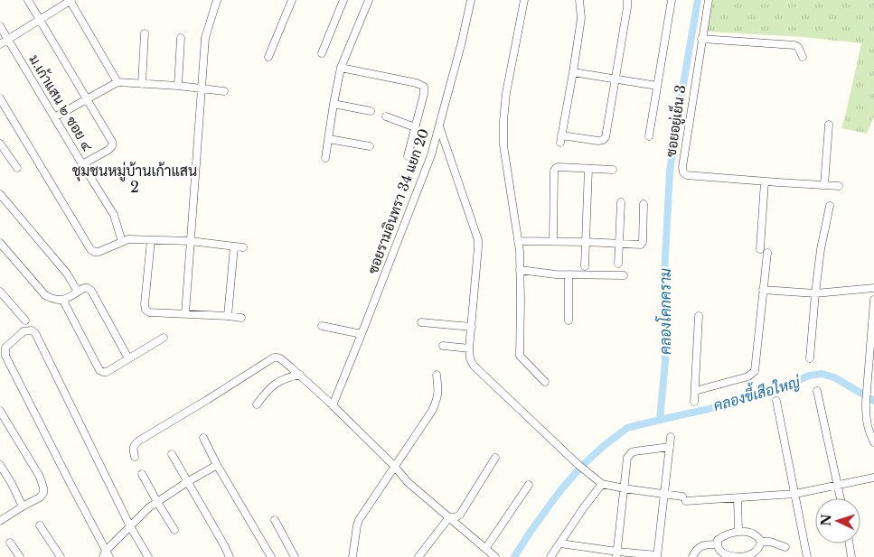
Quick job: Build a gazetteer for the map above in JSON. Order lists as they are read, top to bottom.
{
  "streets": {
    "street": ["ม.เก้าแสน ๒ ซอย ๔", "ซอยอยู่เย็น 3", "ซอยรามอินทรา 34 แยก 20"]
  },
  "districts": ["ชุมชนหมู่บ้านเก้าแสน 2"],
  "water": ["คลองโคกคราม", "คลองขี้เสือใหญ่"],
  "north": "left"
}
